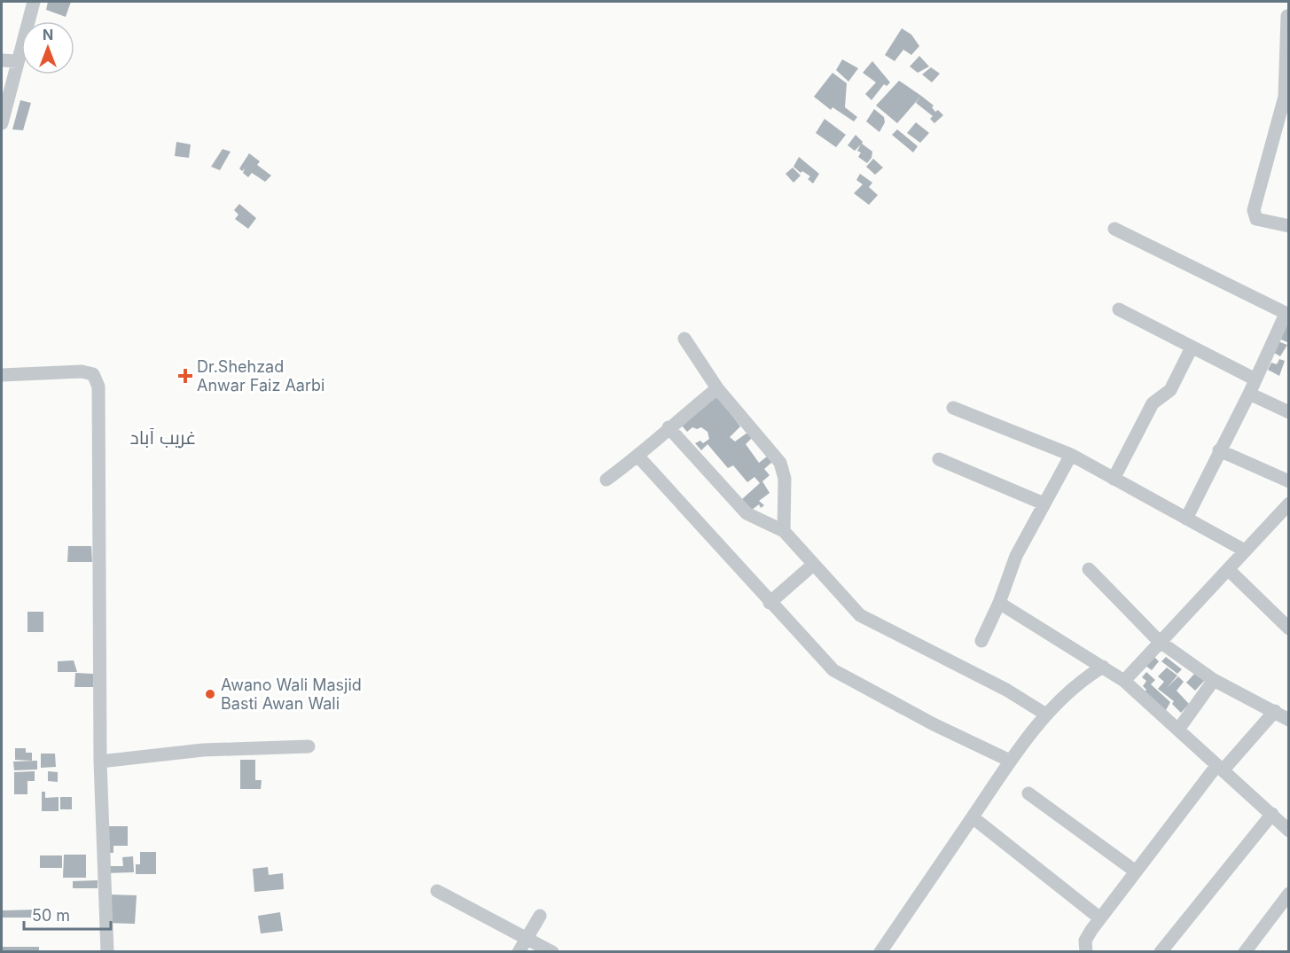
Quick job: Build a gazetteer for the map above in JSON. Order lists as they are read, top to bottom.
{
  "districts": ["غریب آباد"],
  "places": {
    "health": ["Dr.Shehzad Anwar Faiz Aarbi"],
    "other": ["Awano Wali Masjid Basti Awan Wali"]
  },
  "scale_bar": "50 m",
  "north": "top"
}
